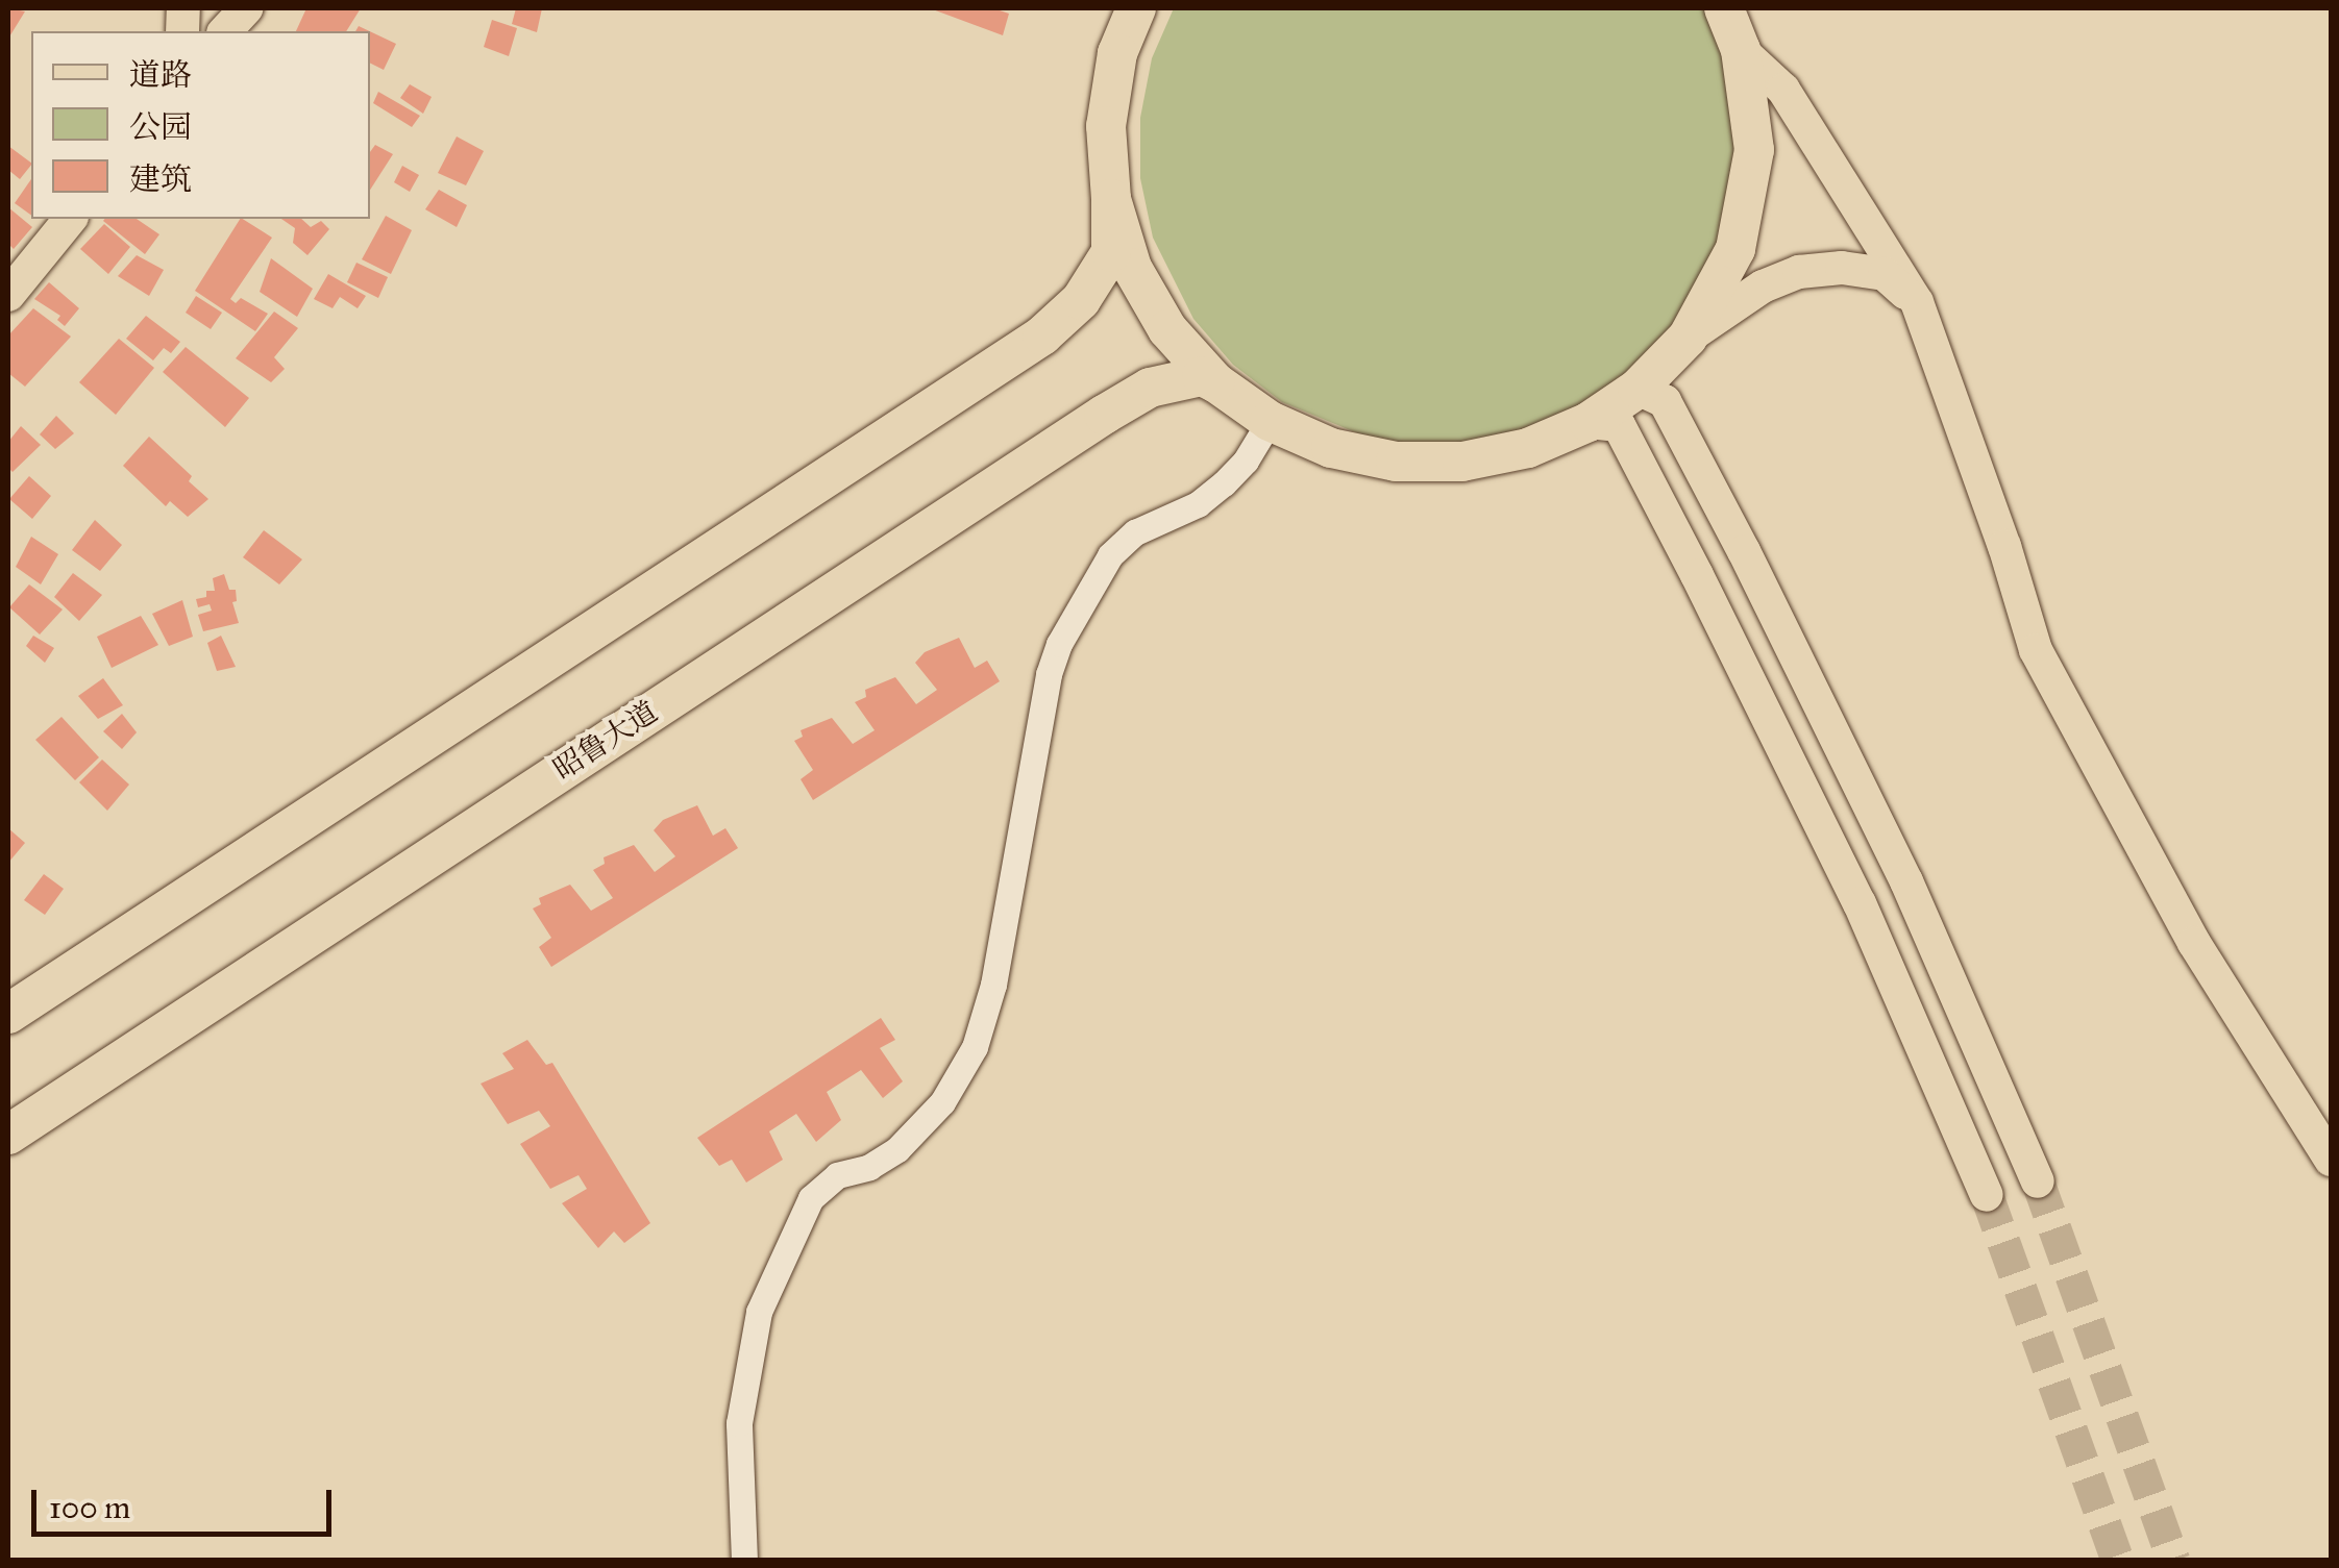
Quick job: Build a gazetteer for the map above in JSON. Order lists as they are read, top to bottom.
{
  "streets": {
    "highway": ["昭鲁大道"]
  },
  "legend": ["道路", "公园", "建筑"],
  "scale_bar": "100 m"
}
